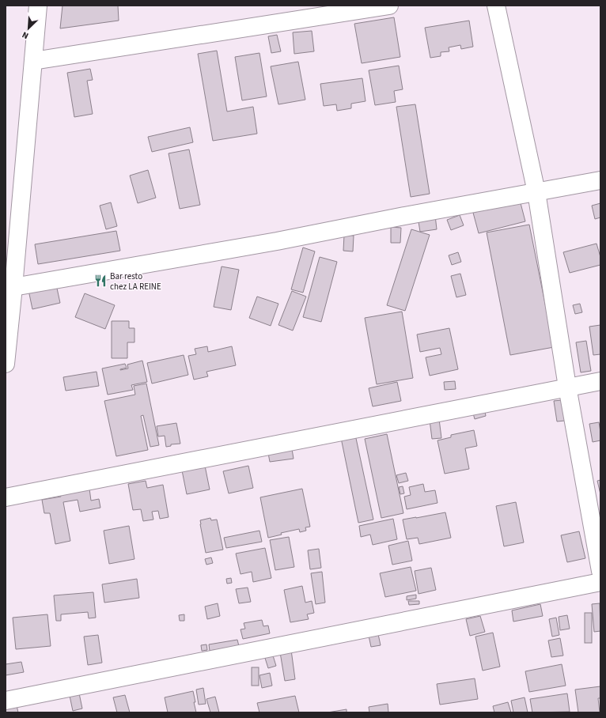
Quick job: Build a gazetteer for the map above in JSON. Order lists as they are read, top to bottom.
{
  "places": {
    "restaurant": ["Bar resto chez LA REINE"]
  },
  "north": "bottom left"
}
